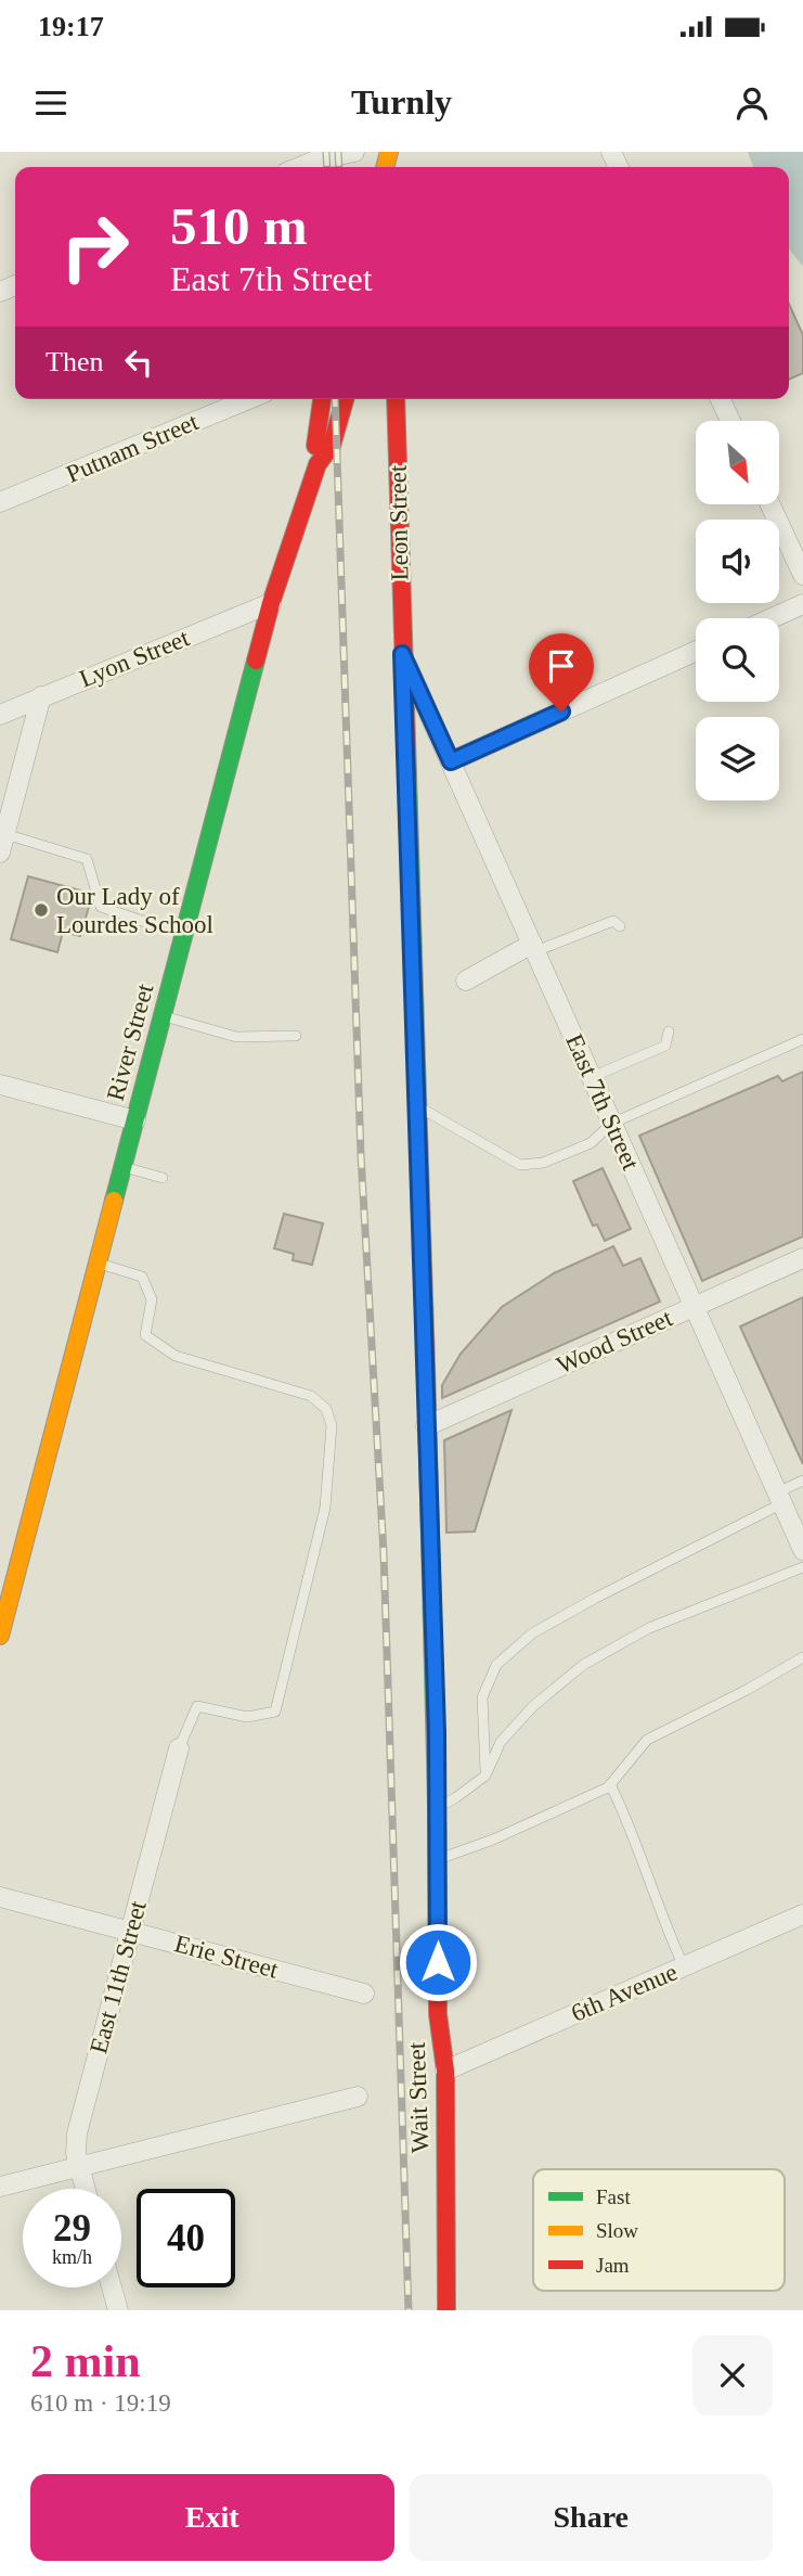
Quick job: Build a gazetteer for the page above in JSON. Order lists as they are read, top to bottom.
{
  "streets": {
    "street": [
      "Putnam Street",
      "Leon Street",
      "Lyon Street",
      "River Street",
      "East 7th Street",
      "Wood Street",
      "Erie Street",
      "East 11th Street",
      "6th Avenue",
      "Wait Street"
    ]
  },
  "crossings": [
    ["Leon Street", "East 7th Street"],
    ["Leon Street", "Wait Street"],
    ["Lyon Street", "River Street"],
    ["East 7th Street", "Wood Street"],
    ["East 7th Street", "Wait Street"],
    ["Wood Street", "Wait Street"],
    ["Erie Street", "East 11th Street"],
    ["6th Avenue", "Wait Street"]
  ],
  "places": ["Our Lady of Lourdes School"],
  "legend": ["Fast", "Slow", "Jam"],
  "north": "bottom right",
  "page": {
    "status": "19:17",
    "header": "Turnly",
    "turn": ["510 m", "East 7th Street"],
    "then": "Then",
    "speed": "29 km/h",
    "limit": "40",
    "heading": ["2 min", "610 m · 19:19"],
    "buttons": ["Exit", "Share"]
  }
}
